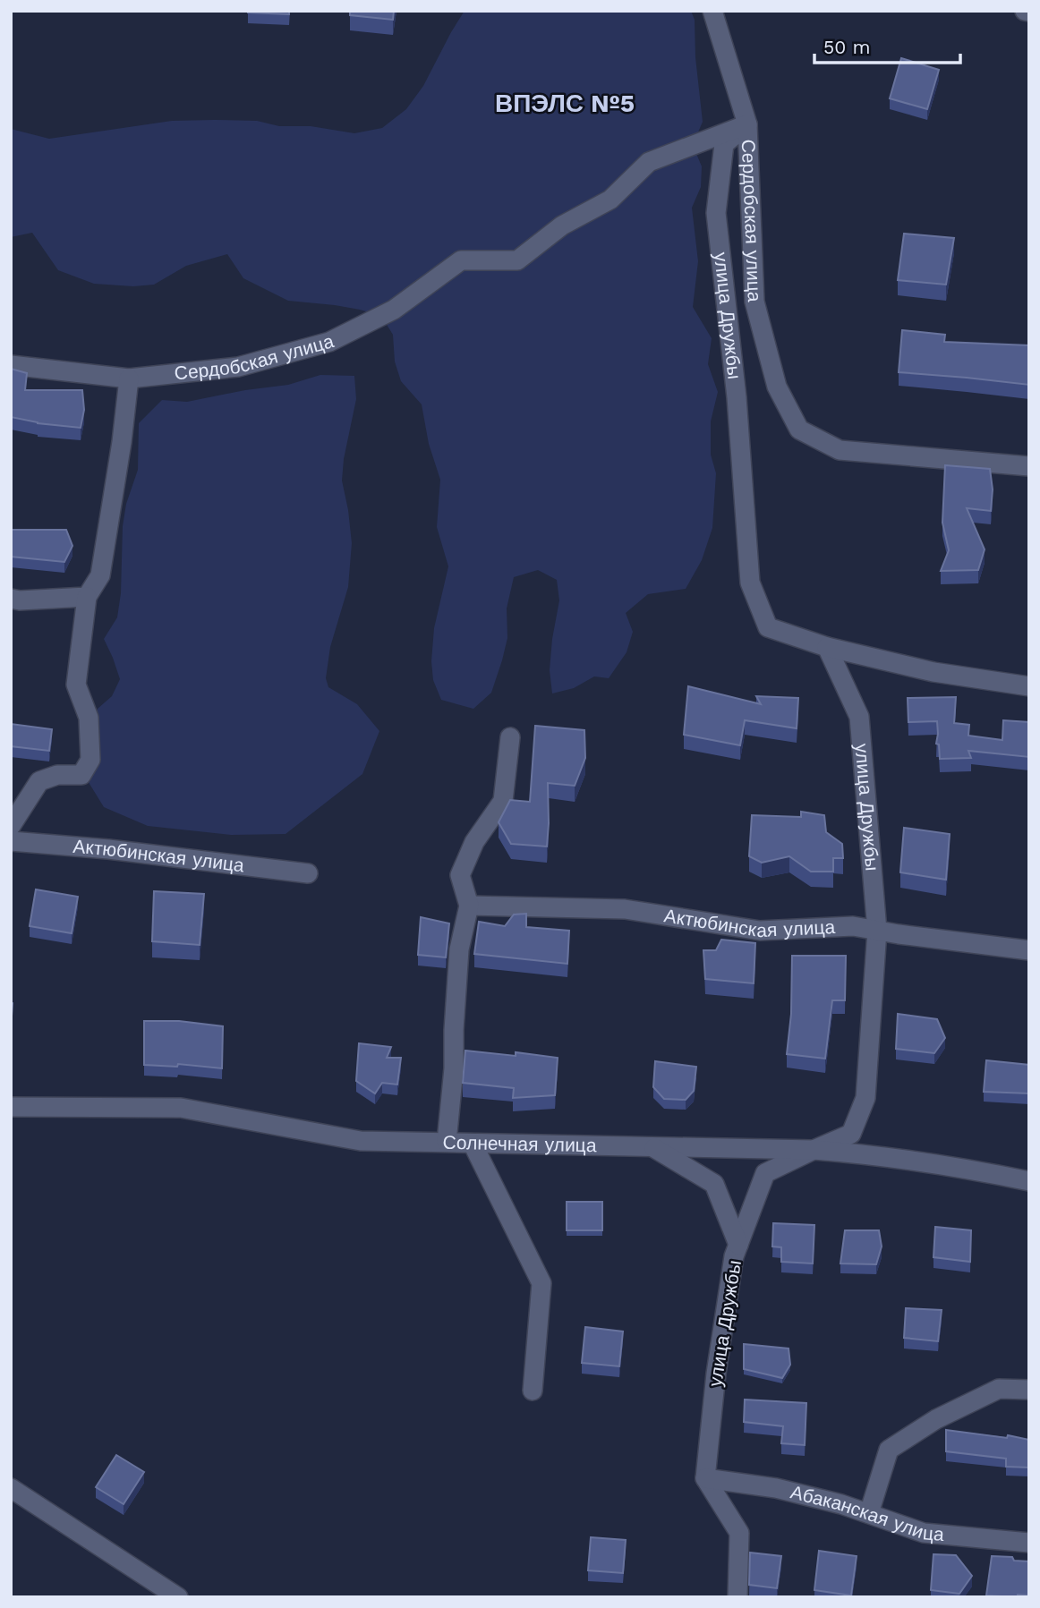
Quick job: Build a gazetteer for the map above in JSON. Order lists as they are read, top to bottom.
{
  "streets": {
    "street": [
      "Сердобская улица",
      "улица Дружбы",
      "Актюбинская улица",
      "Солнечная улица",
      "Абаканская улица"
    ]
  },
  "crossings": [
    ["Сердобская улица", "улица Дружбы"],
    ["улица Дружбы", "Актюбинская улица"],
    ["улица Дружбы", "Солнечная улица"],
    ["улица Дружбы", "Абаканская улица"]
  ],
  "districts": ["ВПЭЛС №5"],
  "scale_bar": "50 m"
}
